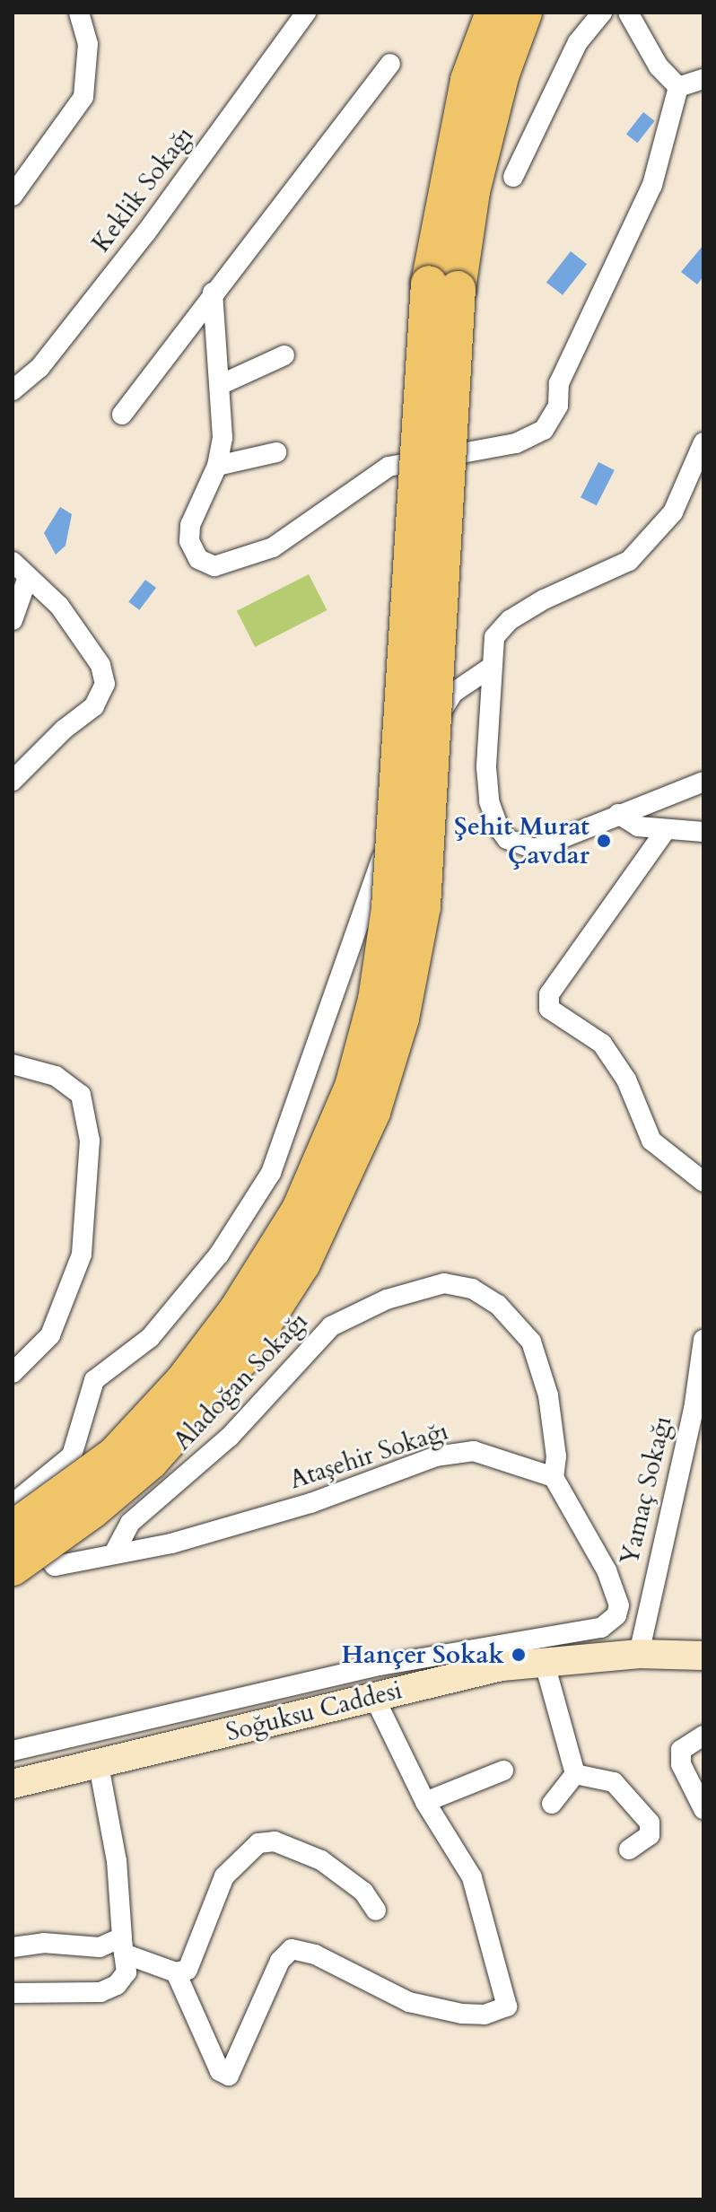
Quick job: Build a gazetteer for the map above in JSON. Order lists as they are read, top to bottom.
{
  "streets": {
    "main road": ["Soğuksu Caddesi"],
    "street": [
      "Keklik Sokağı",
      "Aladoğan Sokağı",
      "Ataşehir Sokağı",
      "Yamaç Sokağı"
    ]
  },
  "crossings": [
    ["Aladoğan Sokağı", "Ataşehir Sokağı"],
    ["Yamaç Sokağı", "Soğuksu Caddesi"]
  ],
  "places": ["Şehit Murat Çavdar", "Hançer Sokak"]
}
